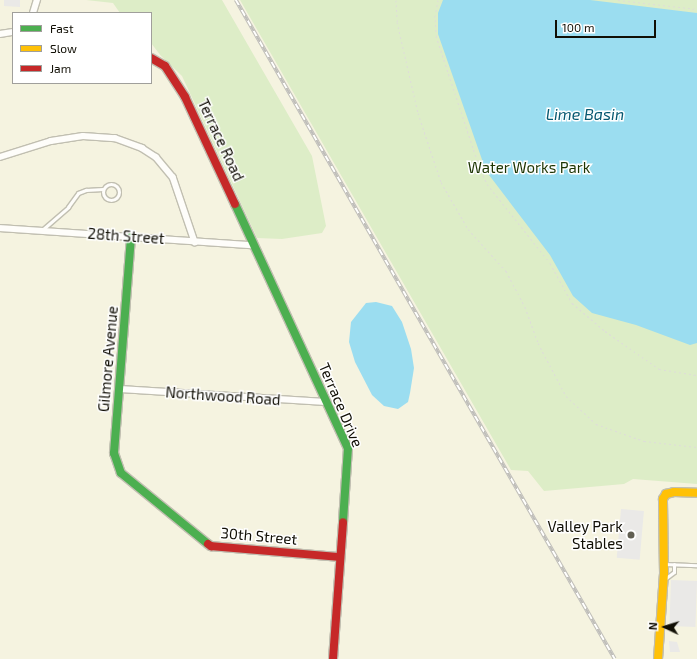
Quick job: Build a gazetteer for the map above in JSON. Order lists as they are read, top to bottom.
{
  "streets": {
    "street": [
      "Terrace Road",
      "28th Street",
      "Gilmore Avenue",
      "Northwood Road",
      "Terrace Drive",
      "30th Street"
    ]
  },
  "crossings": [
    ["Terrace Road", "28th Street"],
    ["Terrace Road", "Terrace Drive"],
    ["28th Street", "Gilmore Avenue"],
    ["28th Street", "Terrace Drive"],
    ["Gilmore Avenue", "Northwood Road"],
    ["Gilmore Avenue", "30th Street"],
    ["Northwood Road", "Terrace Drive"],
    ["Terrace Drive", "30th Street"]
  ],
  "water": ["Lime Basin"],
  "parks": ["Water Works Park"],
  "places": ["Valley Park Stables"],
  "legend": ["Fast", "Slow", "Jam"],
  "scale_bar": "100 m",
  "north": "left"
}
